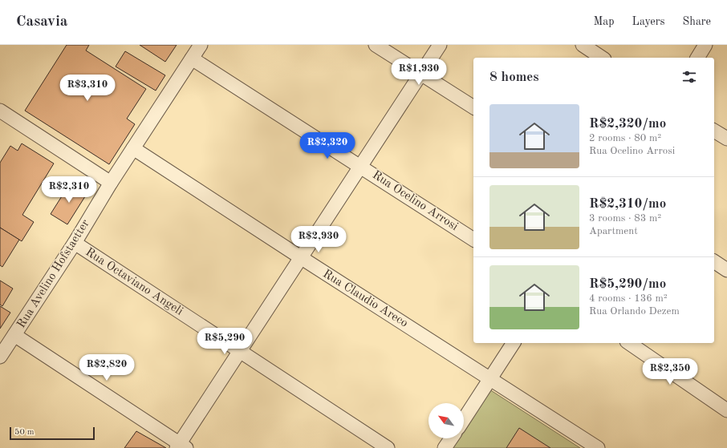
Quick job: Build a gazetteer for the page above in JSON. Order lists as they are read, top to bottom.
{
  "streets": {
    "street": [
      "Rua Ocelino Arrosi",
      "Rua Avelino Hofstaetter",
      "Rua Octaviano Angeli",
      "Rua Claudio Areco"
    ]
  },
  "crossings": [
    ["Rua Ocelino Arrosi", "Rua Avelino Hofstaetter"],
    ["Rua Avelino Hofstaetter", "Rua Octaviano Angeli"],
    ["Rua Avelino Hofstaetter", "Rua Claudio Areco"]
  ],
  "scale_bar": "50 m",
  "north": "top left",
  "page": {
    "header": "Casavia",
    "nav": ["Map", "Layers", "Share"],
    "heading": "8 homes",
    "price": [
      "R$1,930",
      "R$3,310",
      "R$2,320",
      "R$2,310",
      "R$2,930",
      "R$5,290",
      "R$2,820",
      "R$2,350"
    ],
    "list": [
      {
        "name": "R$2,320/mo",
        "note": "2 rooms · 80 m² · Rua Ocelino Arrosi"
      },
      {
        "name": "R$2,310/mo",
        "note": "3 rooms · 83 m² · Apartment"
      },
      {
        "name": "R$5,290/mo",
        "note": "4 rooms · 136 m² · Rua Orlando Dezem"
      }
    ],
    "scale": "50 m"
  }
}
